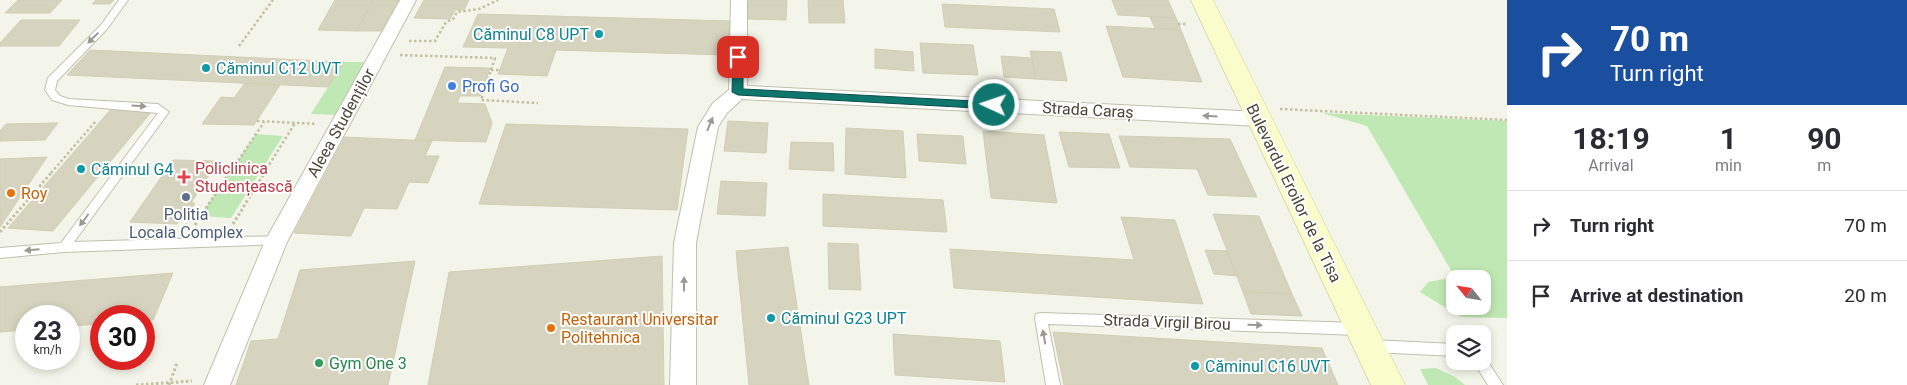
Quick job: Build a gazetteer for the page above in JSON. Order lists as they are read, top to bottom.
{
  "streets": {
    "street": ["Strada Caraș", "Aleea Studenților", "Bulevardul Eroilor de la Tisa"],
    "lane": ["Strada Virgil Birou"]
  },
  "crossings": [
    ["Strada Caraș", "Bulevardul Eroilor de la Tisa"],
    ["Bulevardul Eroilor de la Tisa", "Strada Virgil Birou"]
  ],
  "one_way": ["Strada Caraș", "Strada Virgil Birou"],
  "places": {
    "other": [
      "Căminul C8 UPT",
      "Căminul C12 UVT",
      "Profi Go",
      "Căminul G4",
      "Roy",
      "Politia Locala Complex",
      "Căminul G23 UPT",
      "Restaurant Universitar Politehnica",
      "Gym One 3",
      "Căminul C16 UVT"
    ],
    "health": ["Policlinica Studențească"]
  },
  "north": "top left",
  "page": {
    "turn": ["70 m", "Turn right"],
    "eta": [
      "18:19",
      "Arrival",
      "1",
      "min",
      "90",
      "m"
    ],
    "list": [
      {
        "name": "Turn right",
        "value": "70 m"
      },
      {
        "name": "Arrive at destination",
        "value": "20 m"
      }
    ],
    "speed": "23 km/h",
    "limit": "30"
  }
}
